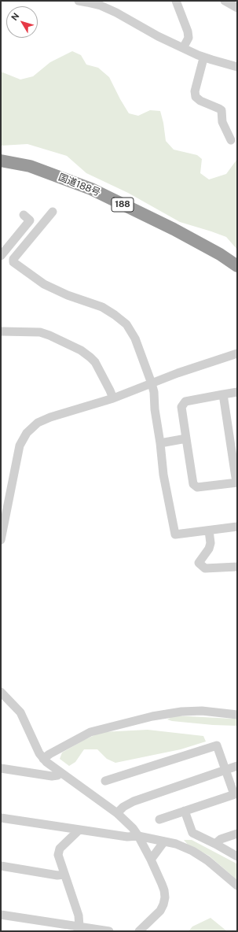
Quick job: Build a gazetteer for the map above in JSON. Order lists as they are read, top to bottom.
{
  "streets": {
    "highway": ["国道188号", "188"]
  },
  "north": "top left"
}
